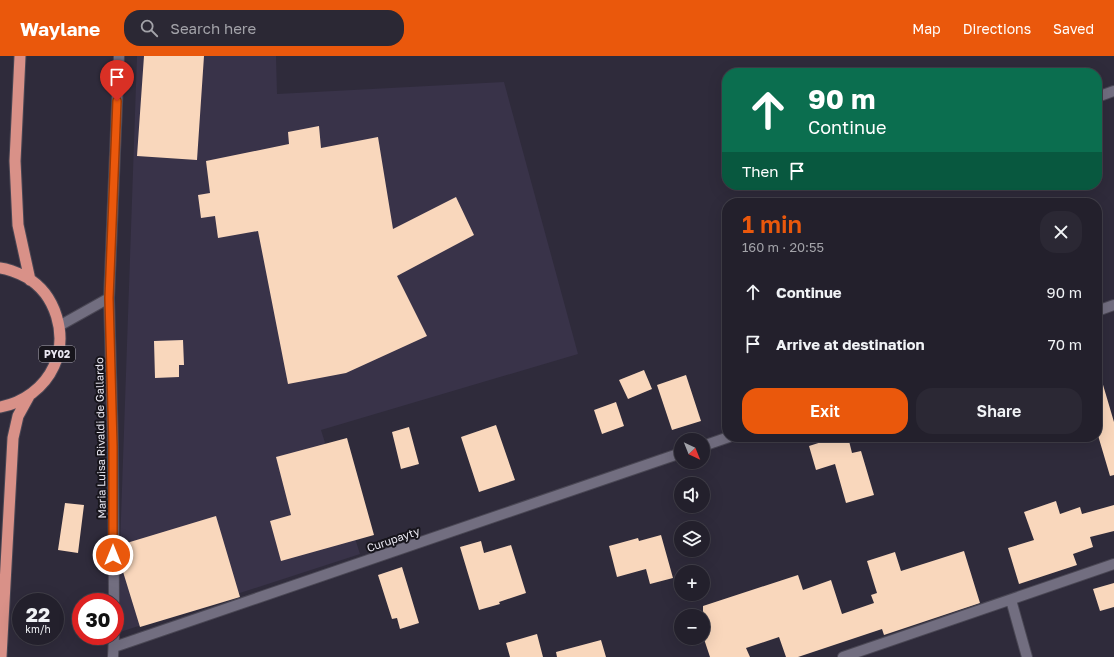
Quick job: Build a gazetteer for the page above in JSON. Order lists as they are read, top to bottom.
{
  "streets": {
    "highway": ["PY02"],
    "street": ["Maria Luisa Rivaldi de Gallardo", "Curupayty"]
  },
  "north": "bottom right",
  "page": {
    "header": "Waylane",
    "search": "Search here",
    "nav": ["Map", "Directions", "Saved"],
    "turn": ["90 m", "Continue"],
    "then": "Then",
    "heading": ["1 min", "160 m · 20:55"],
    "list": [
      {
        "name": "Continue",
        "value": "90 m"
      },
      {
        "name": "Arrive at destination",
        "value": "70 m"
      }
    ],
    "buttons": ["Exit", "Share"],
    "map_buttons": ["+", "−"],
    "speed": "22 km/h",
    "limit": "30"
  }
}
